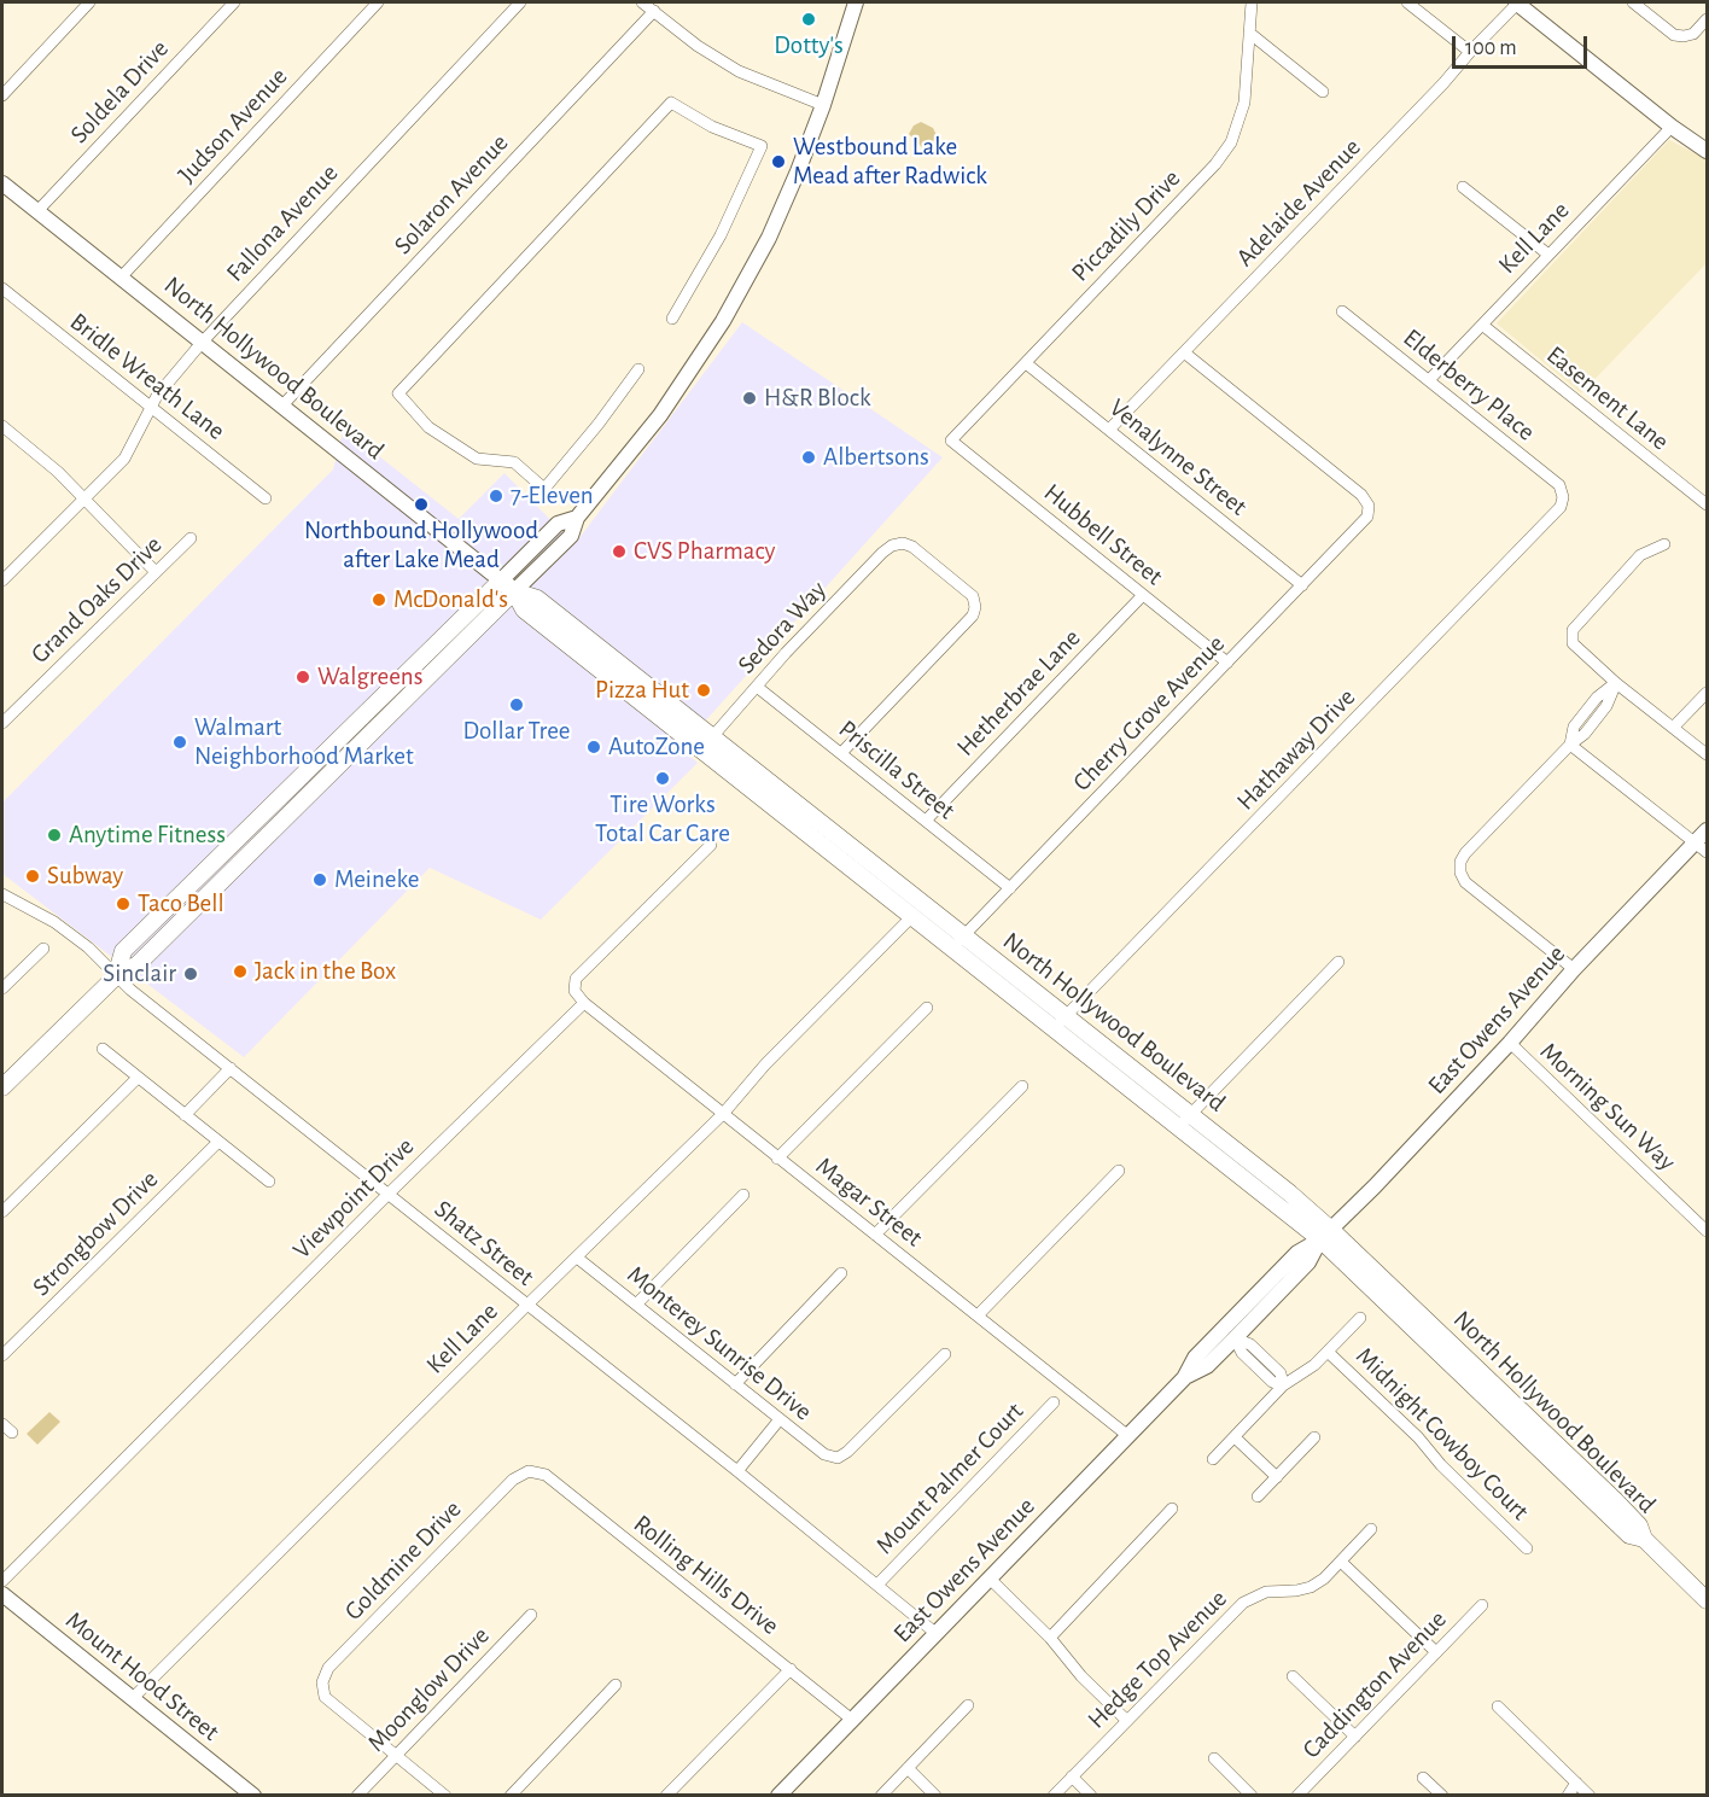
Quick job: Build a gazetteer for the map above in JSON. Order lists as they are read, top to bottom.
{
  "streets": {
    "main road": ["North Hollywood Boulevard", "East Owens Avenue", "Mount Hood Street"],
    "street": [
      "Soldela Drive",
      "Judson Avenue",
      "Solaron Avenue",
      "Adelaide Avenue",
      "Fallona Avenue",
      "Piccadily Drive",
      "Kell Lane",
      "Bridle Wreath Lane",
      "Elderberry Place",
      "Easement Lane",
      "Venalynne Street",
      "Hubbell Street",
      "Grand Oaks Drive",
      "Sedora Way",
      "Hetherbrae Lane",
      "Cherry Grove Avenue",
      "Hathaway Drive",
      "Priscilla Street",
      "Morning Sun Way",
      "Viewpoint Drive",
      "Magar Street",
      "Strongbow Drive",
      "Shatz Street",
      "Monterey Sunrise Drive",
      "Midnight Cowboy Court",
      "Mount Palmer Court",
      "Goldmine Drive",
      "Rolling Hills Drive",
      "Hedge Top Avenue",
      "Caddington Avenue",
      "Moonglow Drive"
    ]
  },
  "crossings": [
    ["Soldela Drive", "North Hollywood Boulevard"],
    ["Judson Avenue", "North Hollywood Boulevard"],
    ["Solaron Avenue", "North Hollywood Boulevard"],
    ["Adelaide Avenue", "Venalynne Street"],
    ["Adelaide Avenue", "Cherry Grove Avenue"],
    ["Fallona Avenue", "North Hollywood Boulevard"],
    ["Fallona Avenue", "Bridle Wreath Lane"],
    ["Piccadily Drive", "Venalynne Street"],
    ["Piccadily Drive", "Hubbell Street"],
    ["Kell Lane", "North Hollywood Boulevard"],
    ["Kell Lane", "Elderberry Place"],
    ["Kell Lane", "Easement Lane"],
    ["Kell Lane", "Magar Street"],
    ["Kell Lane", "Shatz Street"],
    ["Kell Lane", "Monterey Sunrise Drive"],
    ["Kell Lane", "Mount Hood Street"],
    ["North Hollywood Boulevard", "Sedora Way"],
    ["North Hollywood Boulevard", "Cherry Grove Avenue"],
    ["North Hollywood Boulevard", "Hathaway Drive"],
    ["North Hollywood Boulevard", "East Owens Avenue"],
    ["Elderberry Place", "Hathaway Drive"],
    ["Venalynne Street", "Cherry Grove Avenue"],
    ["Hubbell Street", "Hetherbrae Lane"],
    ["Hubbell Street", "Cherry Grove Avenue"],
    ["Sedora Way", "Priscilla Street"],
    ["Hetherbrae Lane", "Priscilla Street"],
    ["Cherry Grove Avenue", "Priscilla Street"],
    ["East Owens Avenue", "Morning Sun Way"],
    ["East Owens Avenue", "Magar Street"],
    ["East Owens Avenue", "Shatz Street"],
    ["East Owens Avenue", "Rolling Hills Drive"],
    ["Viewpoint Drive", "Magar Street"],
    ["Viewpoint Drive", "Shatz Street"],
    ["Shatz Street", "Mount Palmer Court"],
    ["Goldmine Drive", "Rolling Hills Drive"],
    ["Goldmine Drive", "Moonglow Drive"]
  ],
  "places": [
    "Dotty's",
    "Westbound Lake Mead after Radwick",
    "H&R Block",
    "Albertsons",
    "7-Eleven",
    "Northbound Hollywood after Lake Mead",
    "CVS Pharmacy",
    "McDonald's",
    "Walgreens",
    "Pizza Hut",
    "Dollar Tree",
    "Walmart Neighborhood Market",
    "AutoZone",
    "Tire Works Total Car Care",
    "Anytime Fitness",
    "Subway",
    "Meineke",
    "Taco Bell",
    "Jack in the Box",
    "Sinclair"
  ],
  "scale_bar": "100 m"
}
